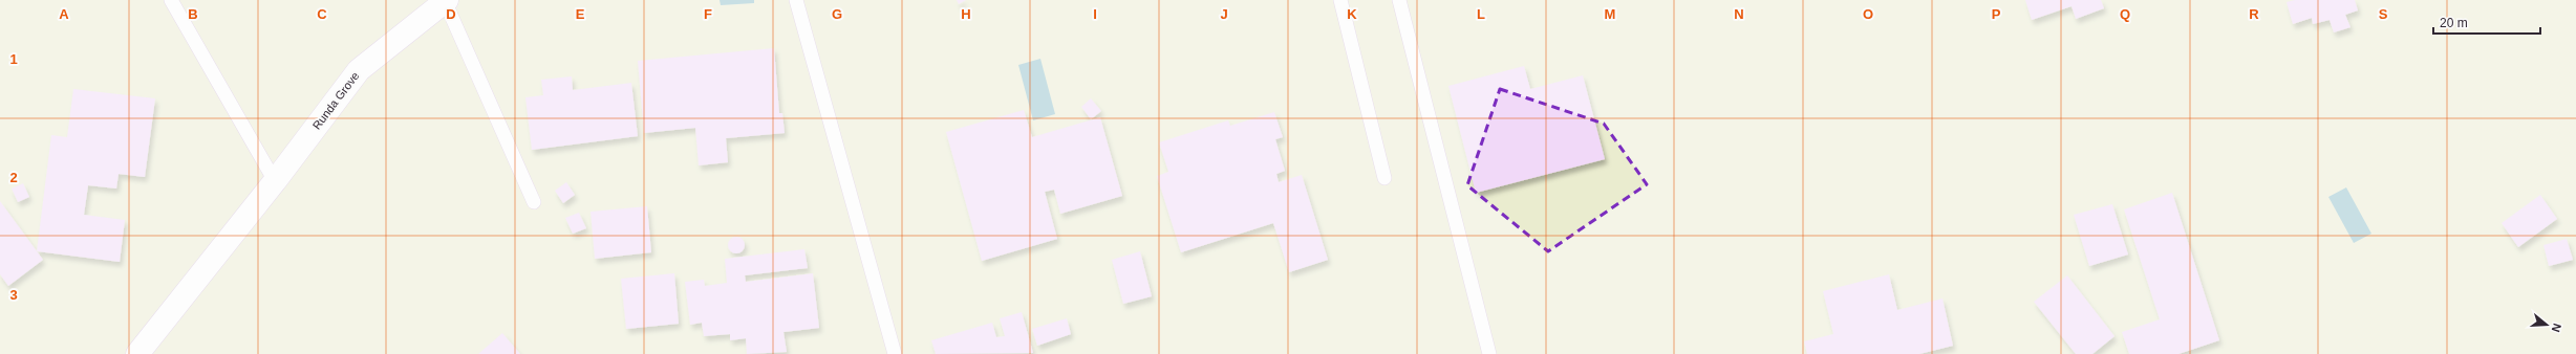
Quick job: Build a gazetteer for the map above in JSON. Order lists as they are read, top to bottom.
{
  "streets": {
    "street": ["Runda Grove"]
  },
  "scale_bar": "20 m",
  "north": "right",
  "grid": {
    "columns": [
      "A",
      "B",
      "C",
      "D",
      "E",
      "F",
      "G",
      "H",
      "I",
      "J",
      "K",
      "L",
      "M",
      "N",
      "O",
      "P",
      "Q",
      "R",
      "S"
    ],
    "rows": ["1", "2", "3"]
  }
}
